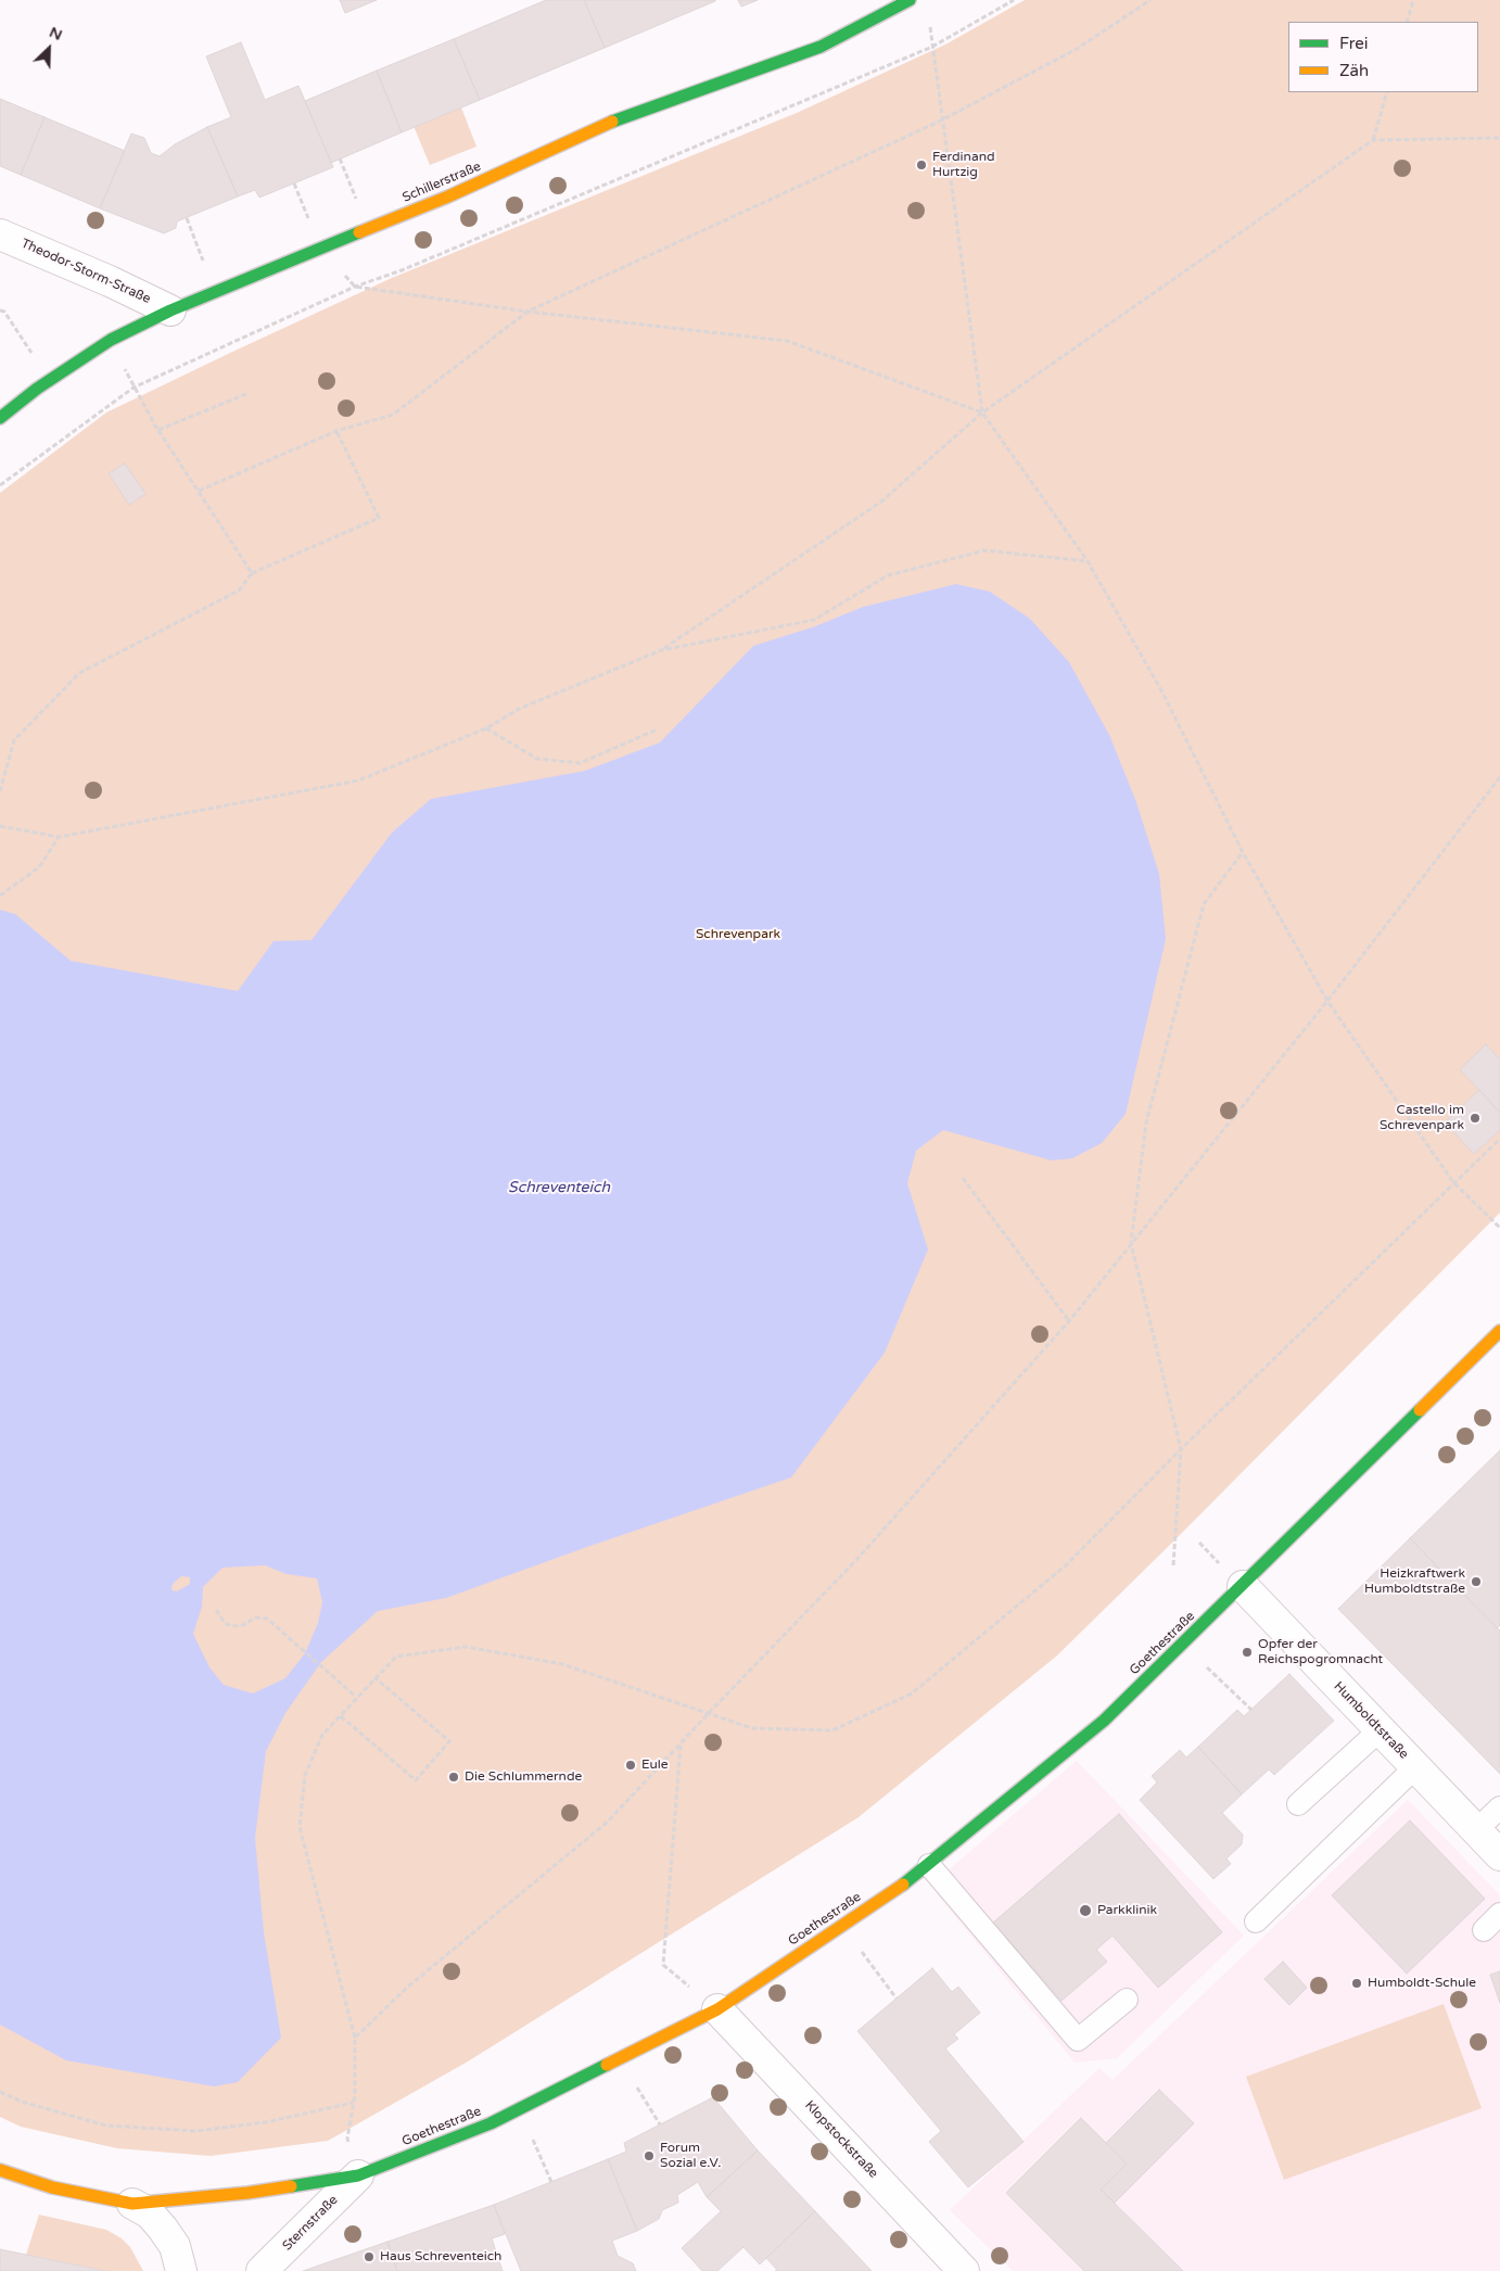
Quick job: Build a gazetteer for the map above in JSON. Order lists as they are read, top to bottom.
{
  "streets": {
    "street": [
      "Schillerstraße",
      "Theodor-Storm-Straße",
      "Goethestraße",
      "Humboldtstraße",
      "Klopstockstraße",
      "Sternstraße"
    ]
  },
  "crossings": [
    ["Schillerstraße", "Theodor-Storm-Straße"],
    ["Goethestraße", "Humboldtstraße"],
    ["Goethestraße", "Klopstockstraße"],
    ["Goethestraße", "Sternstraße"]
  ],
  "water": ["Schreventeich"],
  "parks": ["Schrevenpark"],
  "places": [
    "Ferdinand Hurtzig",
    "Castello im Schrevenpark",
    "Heizkraftwerk Humboldtstraße",
    "Opfer der Reichspogromnacht",
    "Eule",
    "Die Schlummernde",
    "Parkklinik",
    "Humboldt-Schule",
    "Forum Sozial e.V.",
    "Haus Schreventeich"
  ],
  "legend": ["Frei", "Zäh"],
  "north": "top right"
}
